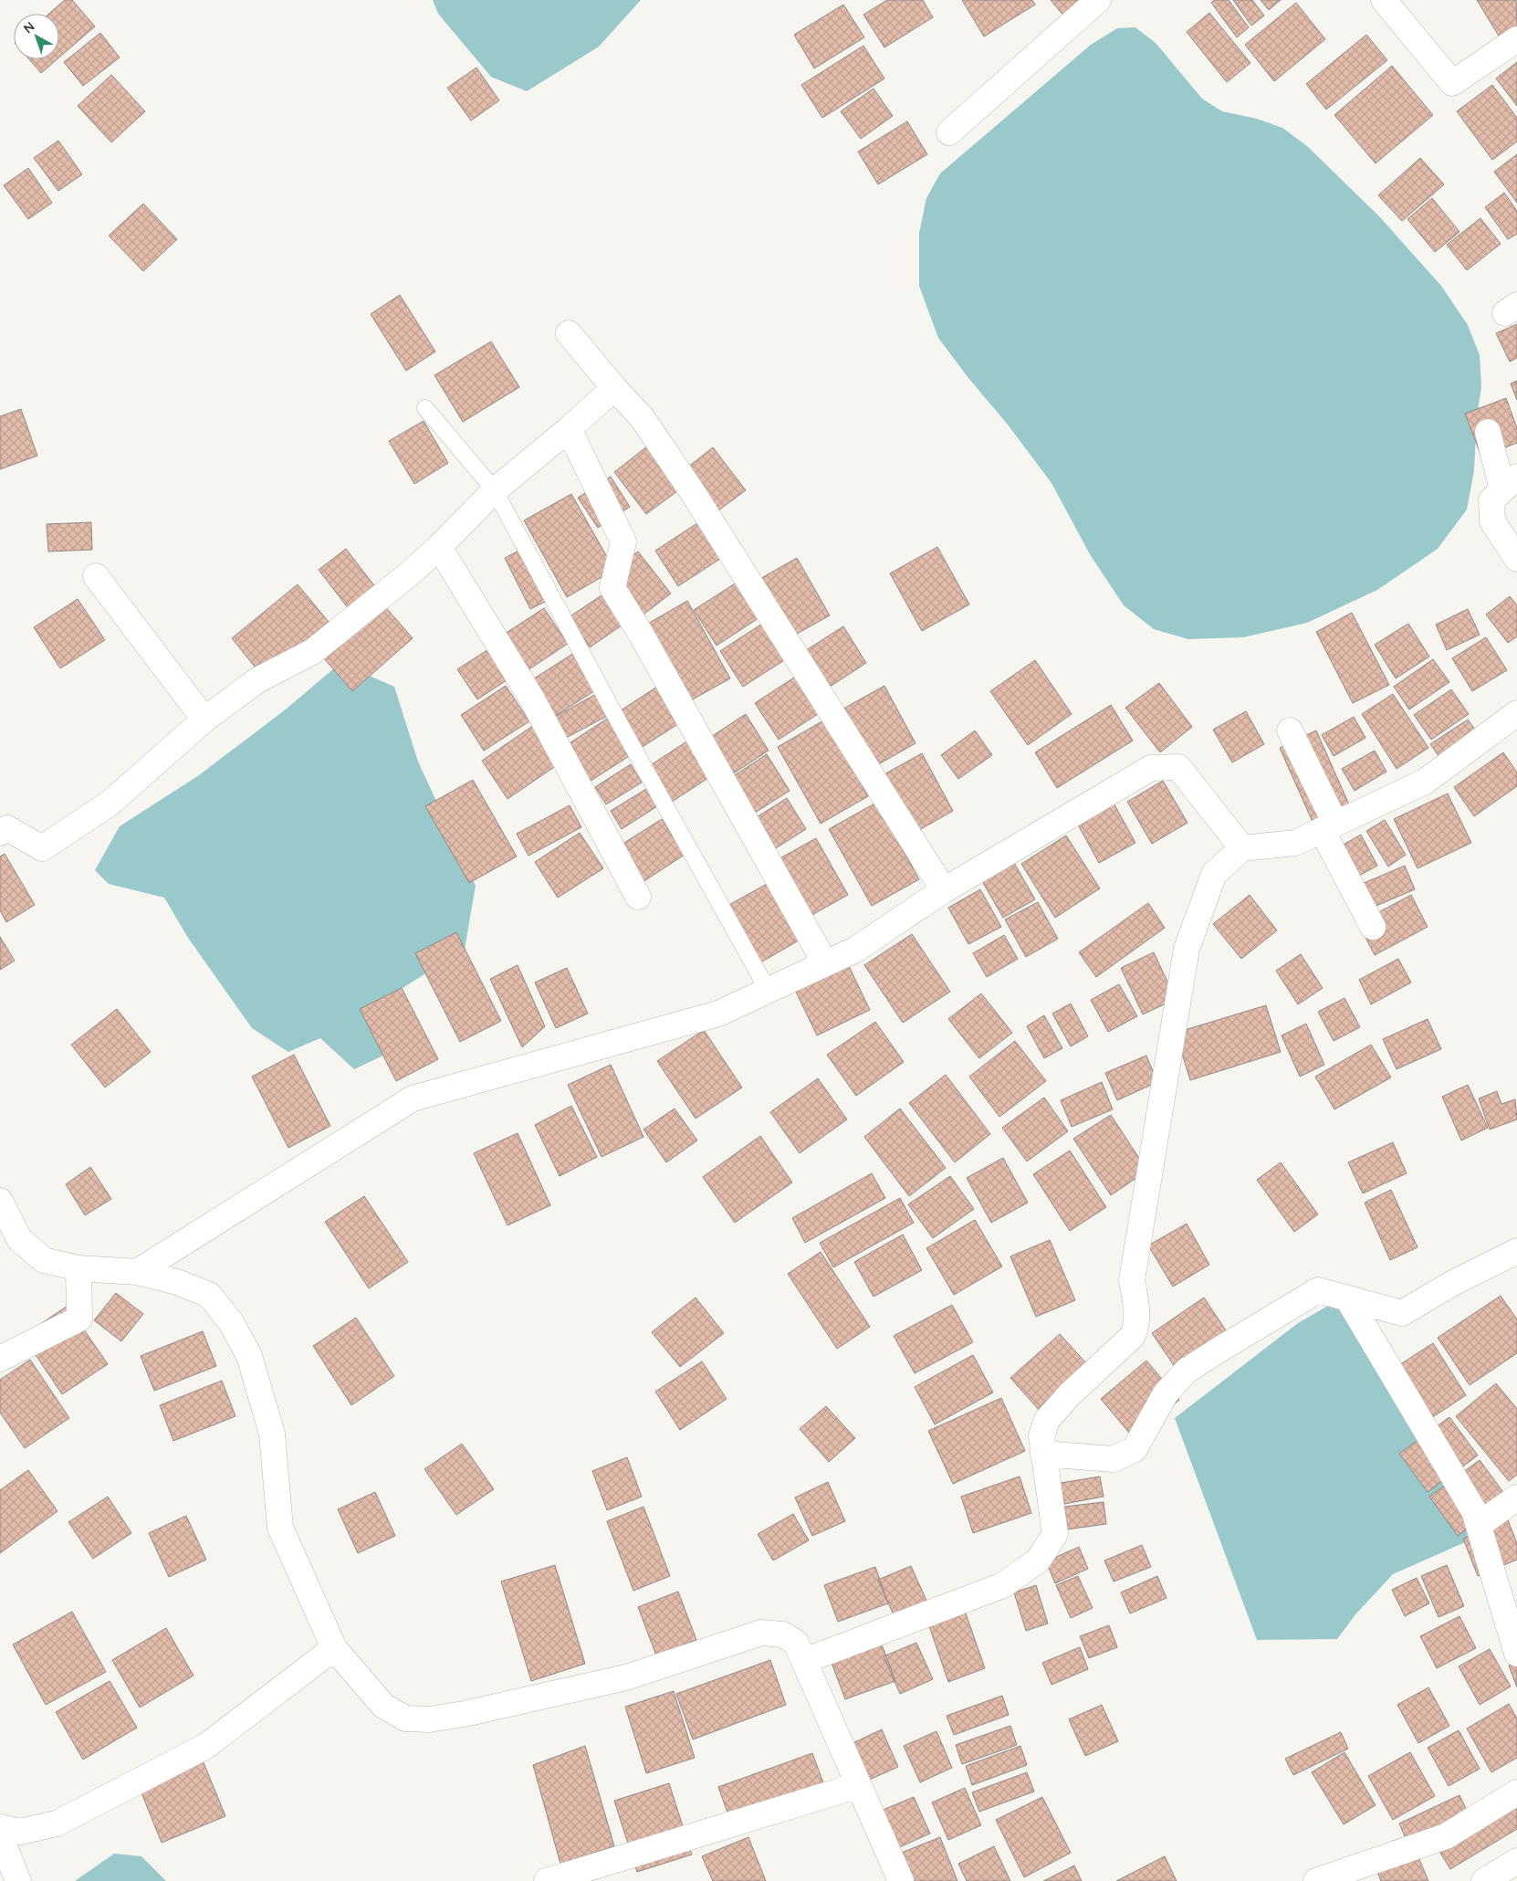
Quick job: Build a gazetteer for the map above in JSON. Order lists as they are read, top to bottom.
{
  "north": "top left"
}
